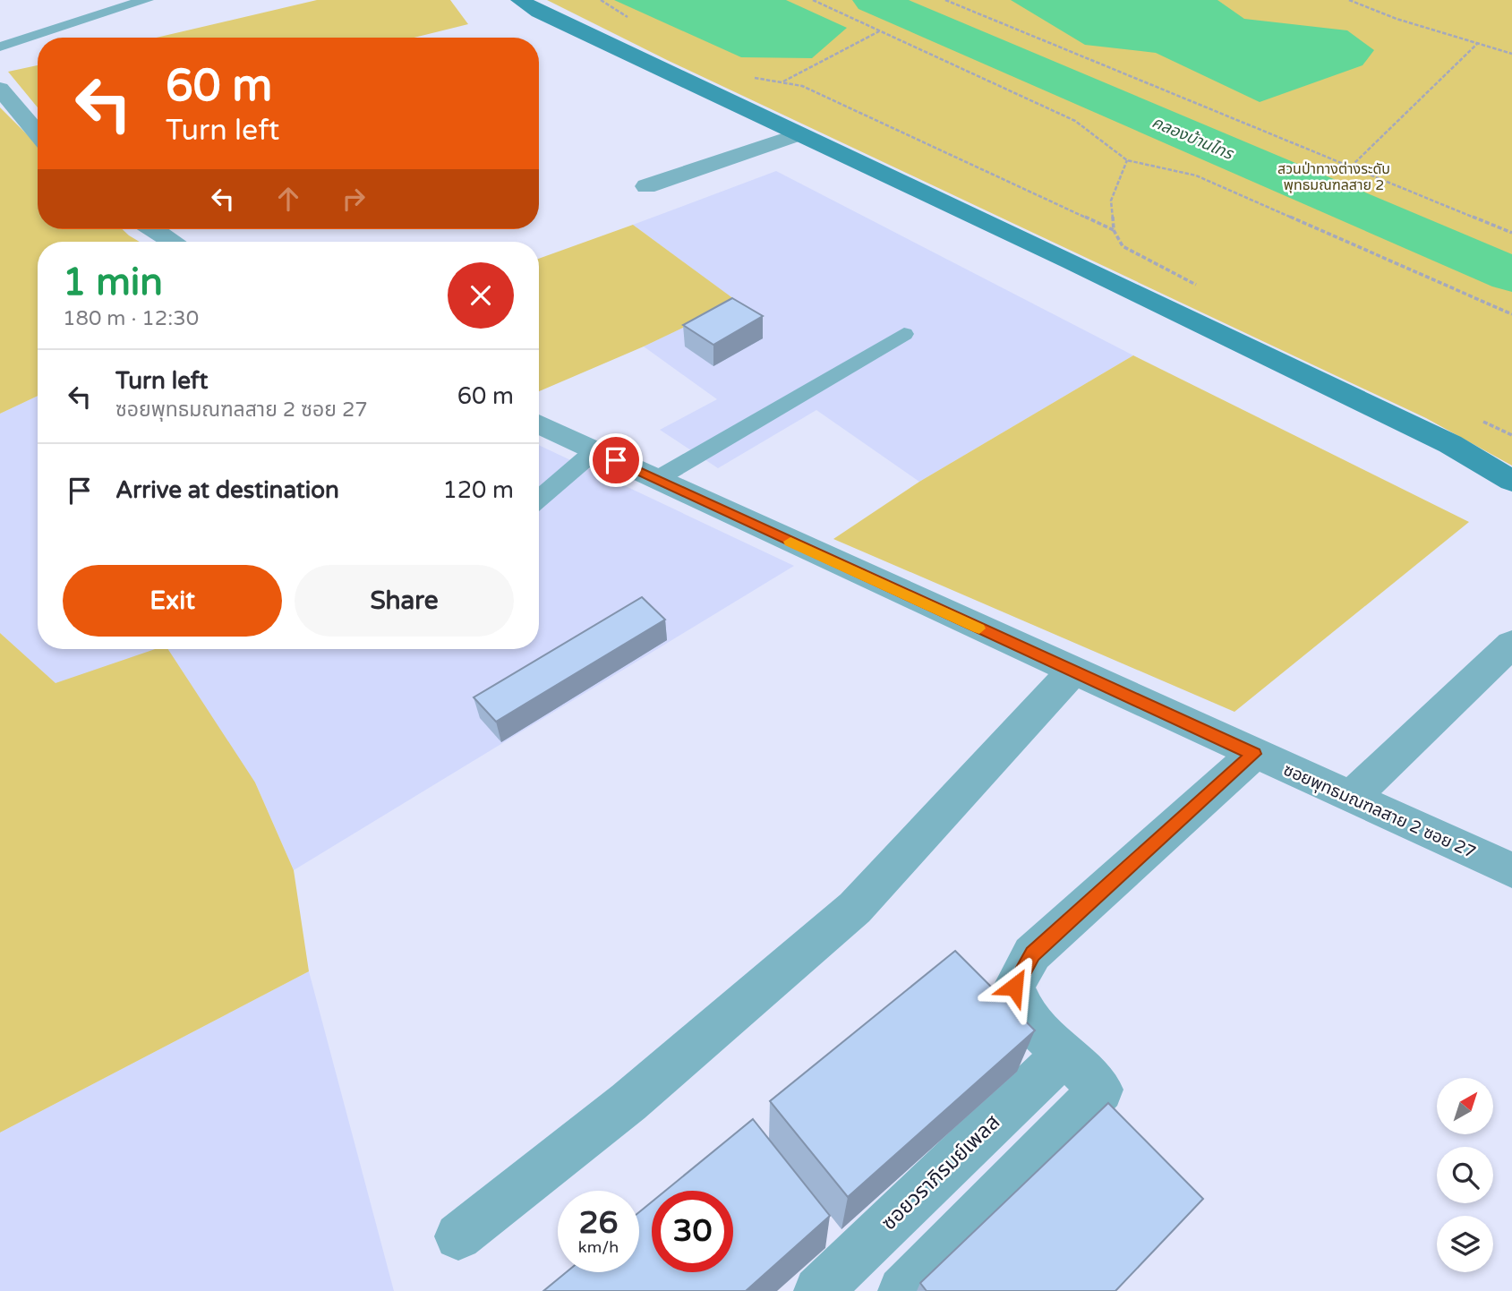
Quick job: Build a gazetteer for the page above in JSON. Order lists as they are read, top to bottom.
{
  "streets": {
    "street": ["ซอยพุทธมณฑลสาย 2 ซอย 27", "ซอยวราภิรมย์เพลส"]
  },
  "water": ["คลองบ้านไทร"],
  "parks": ["สวนป่าทางต่างระดับ พุทธมณฑลสาย 2"],
  "north": "top right",
  "page": {
    "turn": ["60 m", "Turn left"],
    "heading": ["1 min", "180 m · 12:30"],
    "list": [
      {
        "name": "Turn left",
        "note": "ซอยพุทธมณฑลสาย 2 ซอย 27",
        "value": "60 m"
      },
      {
        "name": "Arrive at destination",
        "value": "120 m"
      }
    ],
    "buttons": ["Exit", "Share"],
    "speed": "26 km/h",
    "limit": "30"
  }
}
